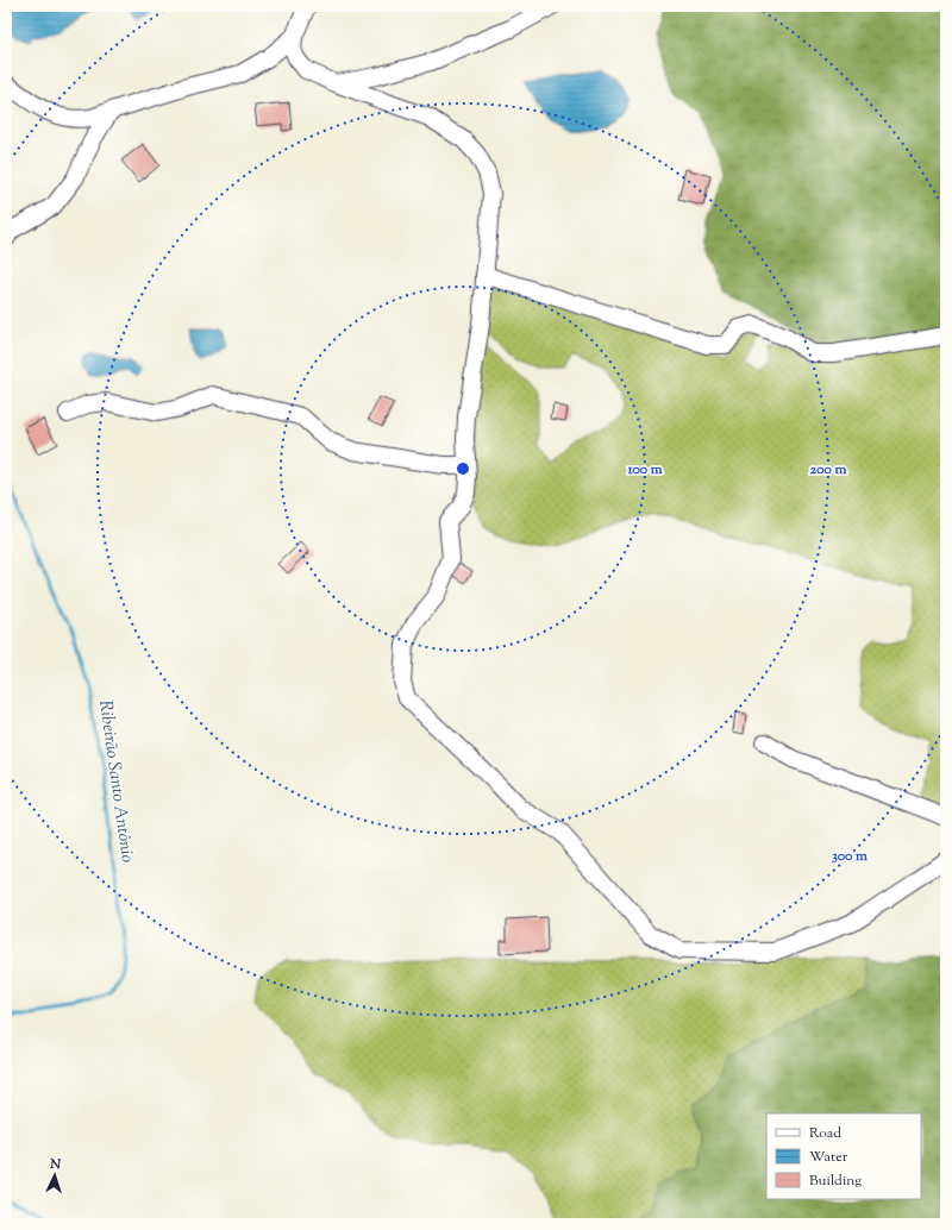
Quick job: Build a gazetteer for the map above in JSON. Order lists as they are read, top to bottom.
{
  "water": ["Ribeirão Santo Antônio"],
  "legend": ["Road", "Water", "Building"],
  "north": "top",
  "rings": ["100 m", "200 m", "300 m"]
}
